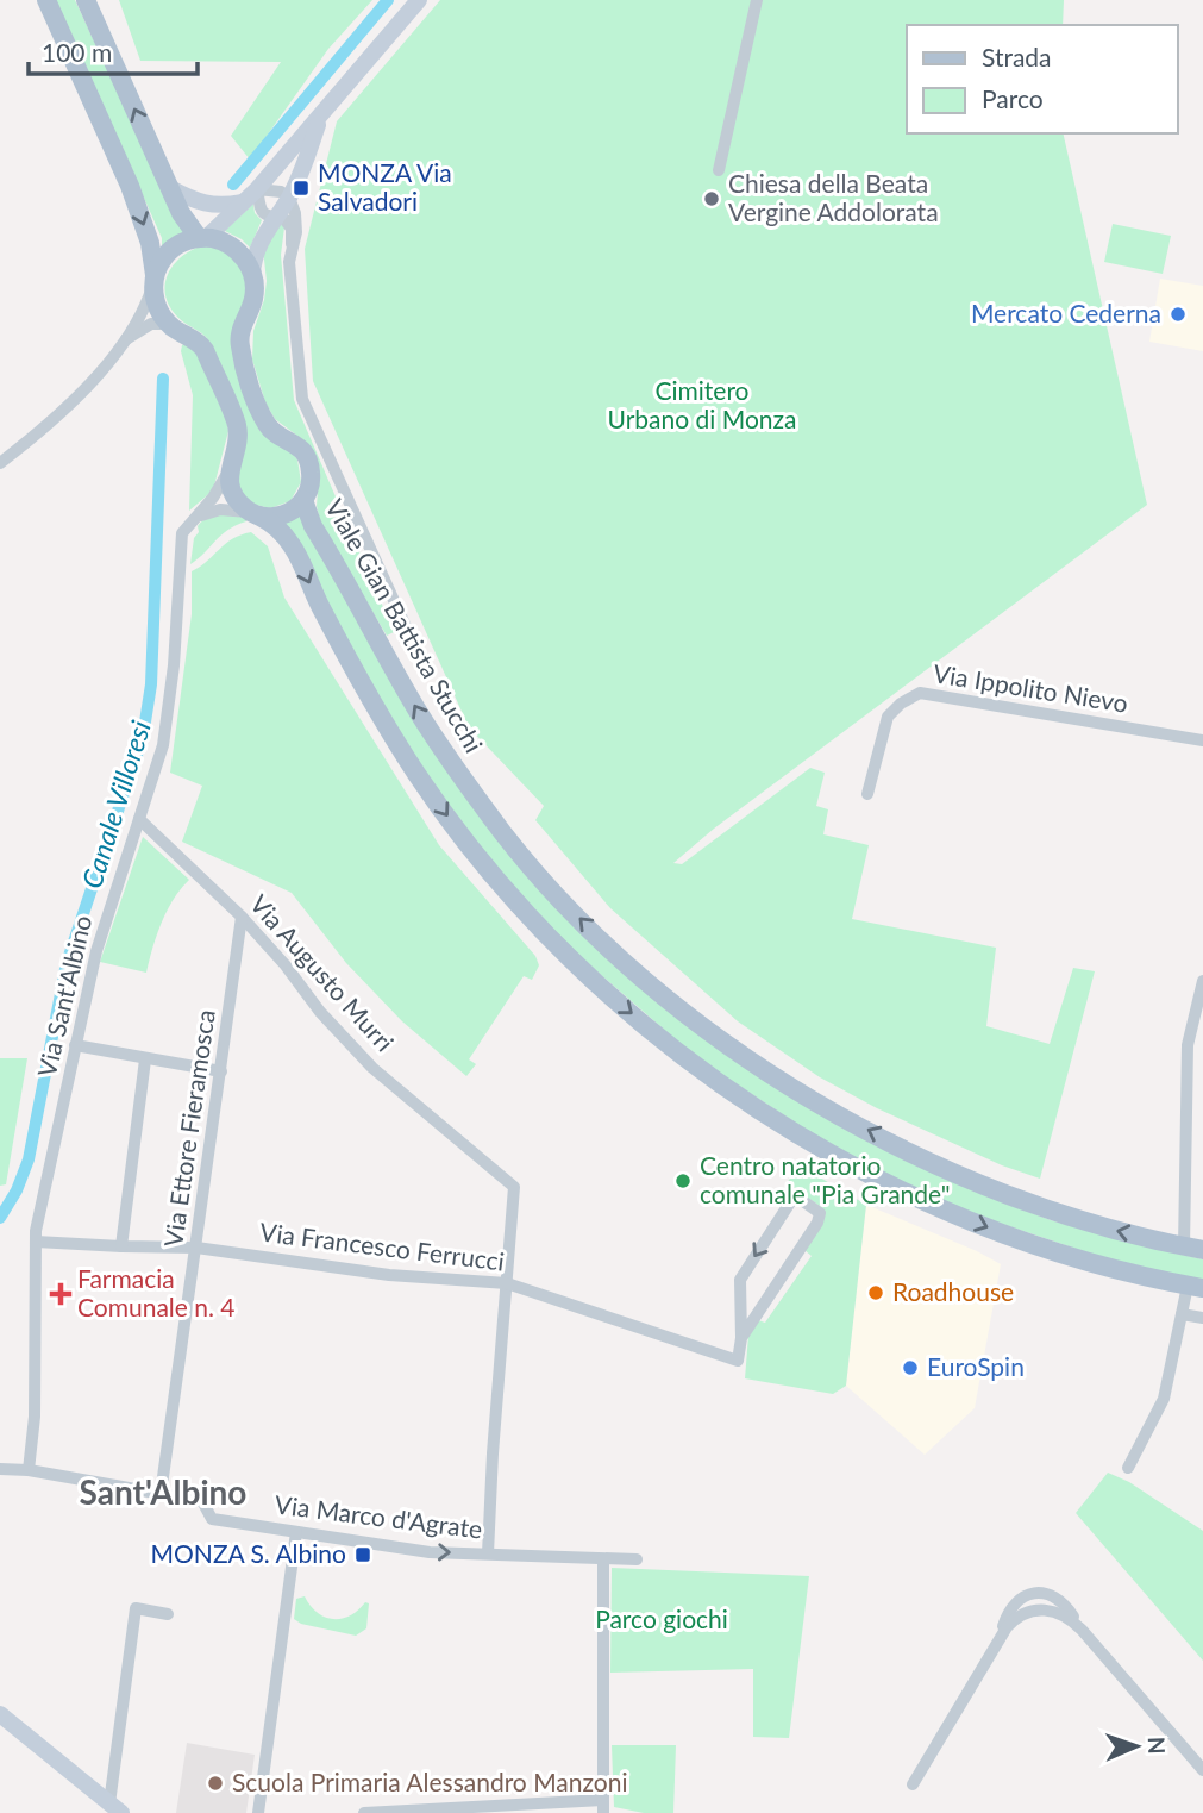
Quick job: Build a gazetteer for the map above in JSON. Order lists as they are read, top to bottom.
{
  "streets": {
    "main road": ["Viale Gian Battista Stucchi"],
    "street": [
      "Via Ippolito Nievo",
      "Via Augusto Murri",
      "Via Sant'Albino",
      "Via Ettore Fieramosca",
      "Via Francesco Ferrucci",
      "Via Marco d'Agrate"
    ]
  },
  "crossings": [
    ["Via Augusto Murri", "Via Sant'Albino"],
    ["Via Augusto Murri", "Via Ettore Fieramosca"],
    ["Via Augusto Murri", "Via Francesco Ferrucci"],
    ["Via Sant'Albino", "Via Francesco Ferrucci"],
    ["Via Sant'Albino", "Via Marco d'Agrate"],
    ["Via Ettore Fieramosca", "Via Francesco Ferrucci"],
    ["Via Ettore Fieramosca", "Via Marco d'Agrate"]
  ],
  "districts": ["Sant'Albino"],
  "water": ["Canale Villoresi"],
  "parks": ["Cimitero Urbano di Monza", "Parco giochi"],
  "places": {
    "transit": ["MONZA Via Salvadori", "MONZA S. Albino"],
    "other": [
      "Chiesa della Beata Vergine Addolorata",
      "Mercato Cederna",
      "Centro natatorio comunale \"Pia Grande\"",
      "Roadhouse",
      "EuroSpin",
      "Scuola Primaria Alessandro Manzoni"
    ],
    "health": ["Farmacia Comunale n. 4"]
  },
  "legend": ["Strada", "Parco"],
  "scale_bar": "100 m",
  "north": "right"
}
